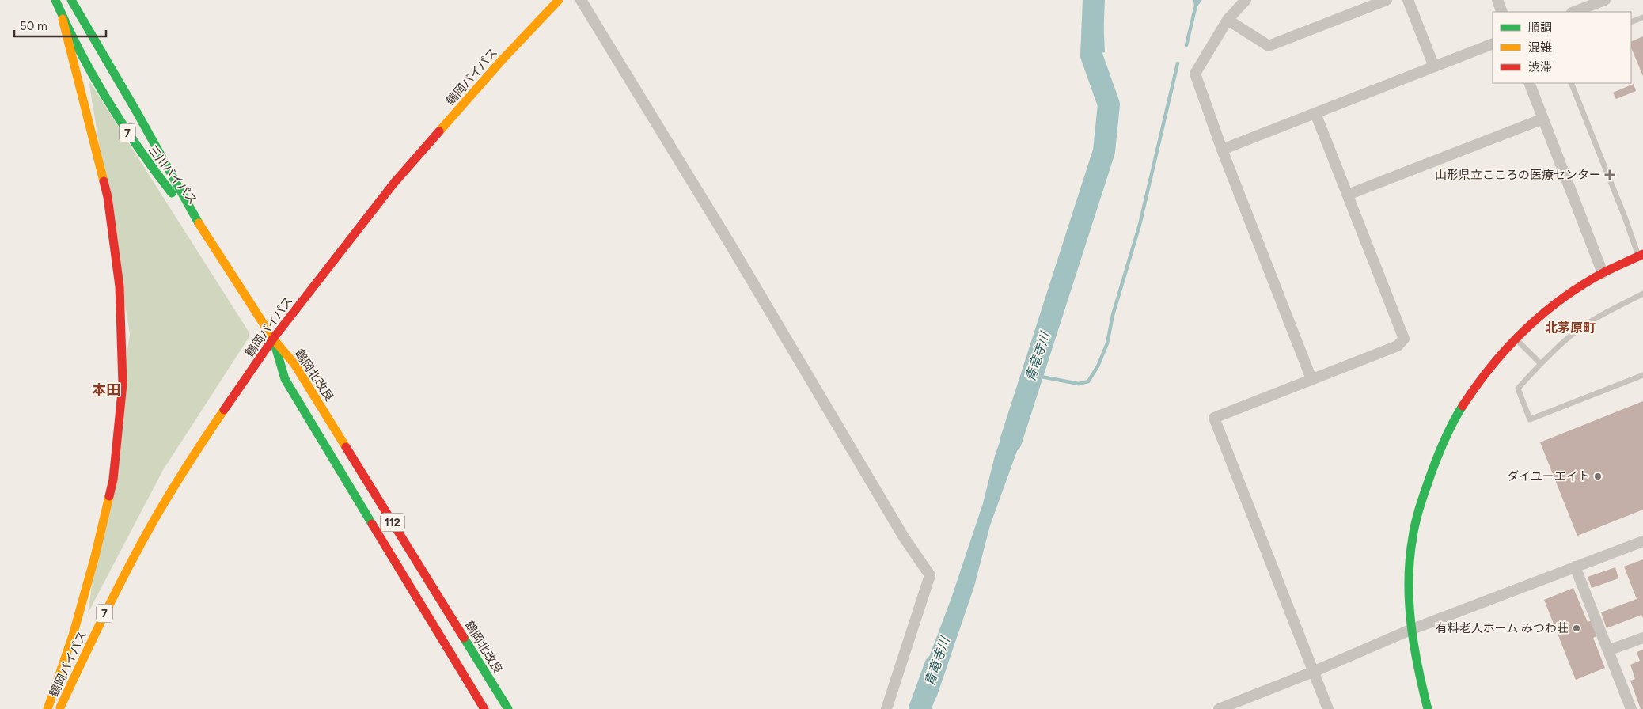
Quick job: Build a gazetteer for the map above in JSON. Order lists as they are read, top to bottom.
{
  "streets": {
    "main road": [
      "鶴岡バイパス",
      "7",
      "三川バイパス",
      "鶴岡北改良",
      "112"
    ]
  },
  "crossings": [
    ["鶴岡バイパス", "三川バイパス"],
    ["鶴岡バイパス", "鶴岡北改良"],
    ["三川バイパス", "鶴岡北改良"]
  ],
  "districts": ["北茅原町", "本田"],
  "water": ["青竜寺川"],
  "places": {
    "health": ["山形県立こころの医療センター"],
    "other": ["ダイユーエイト", "有料老人ホーム みつわ荘"]
  },
  "legend": ["順調", "混雑", "渋滞"],
  "scale_bar": "50 m"
}
